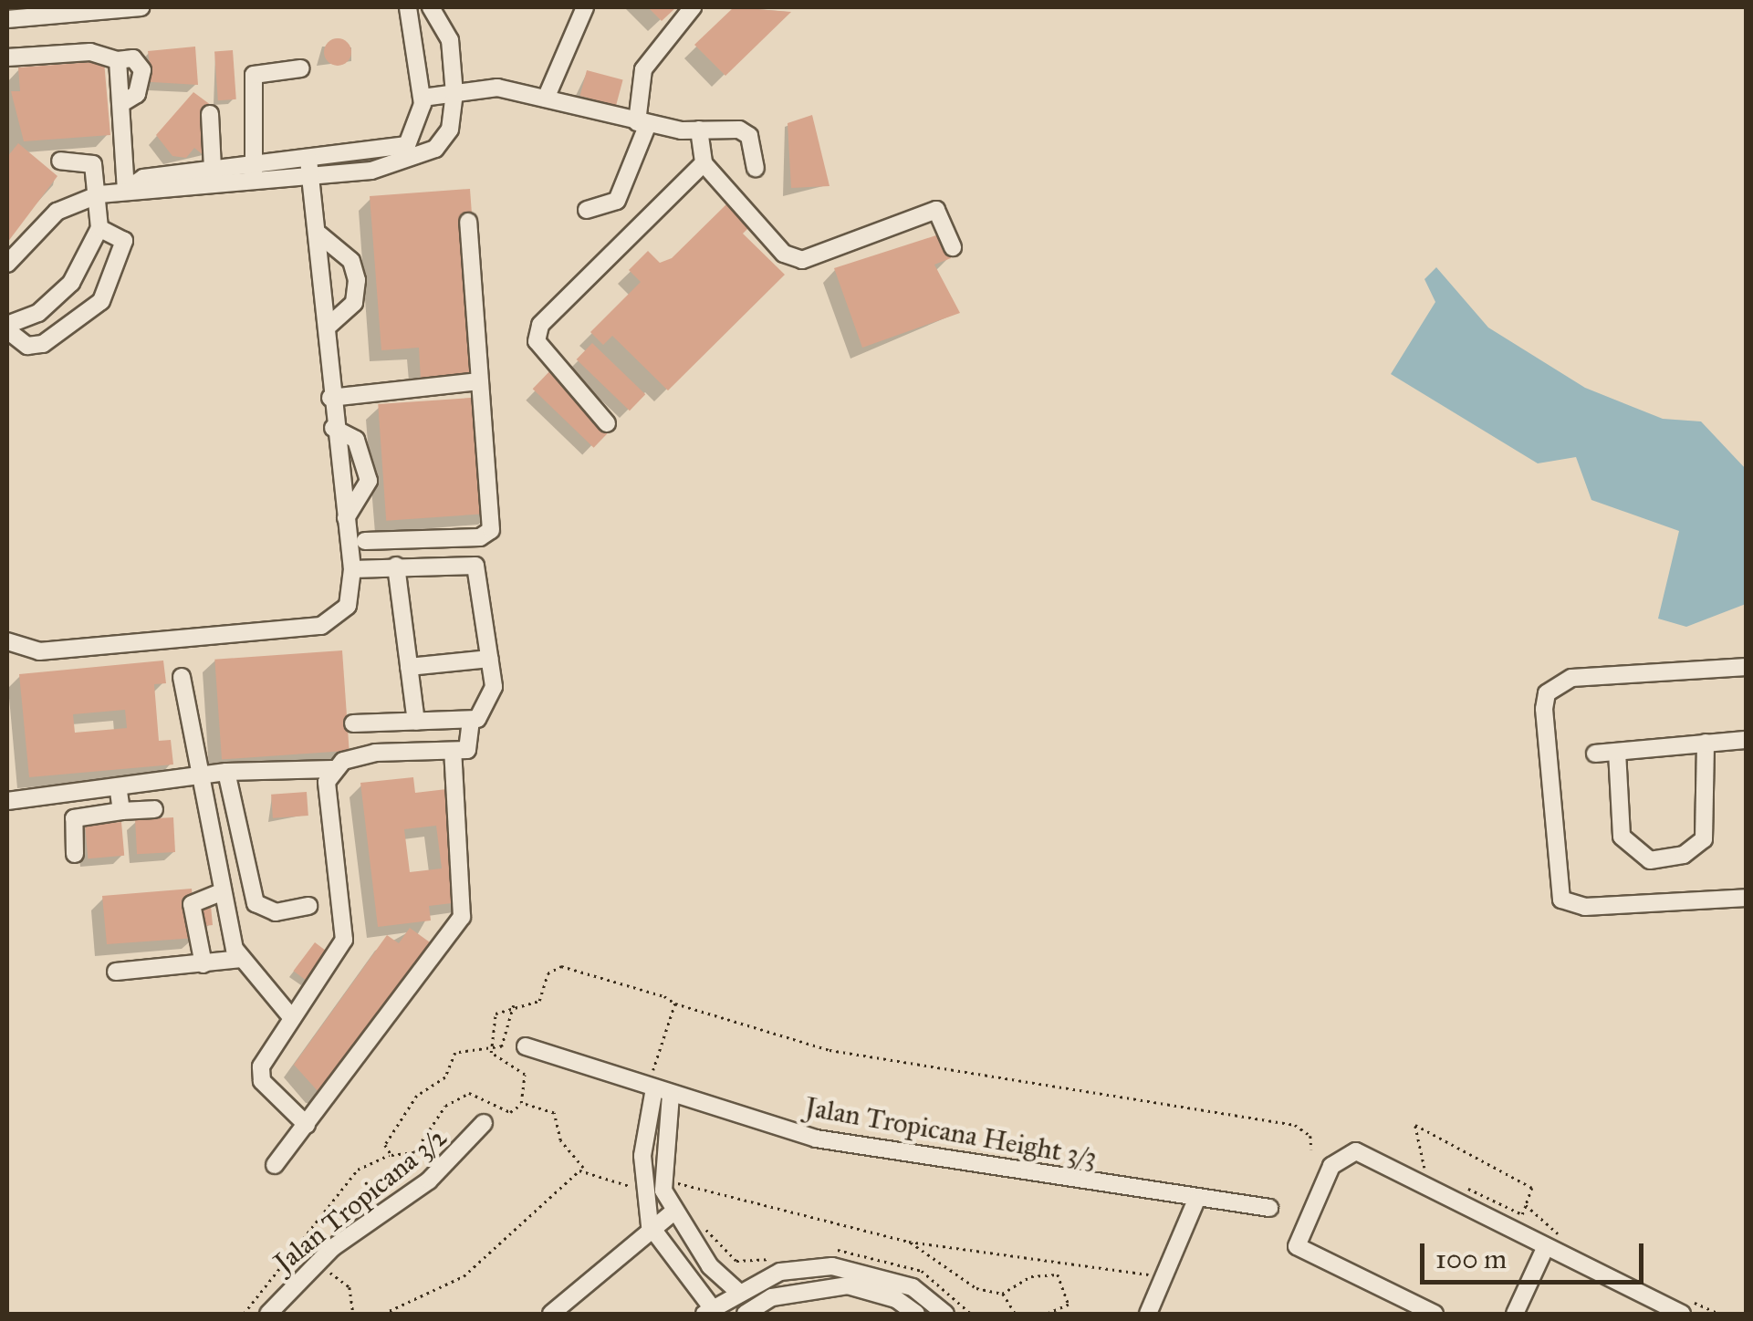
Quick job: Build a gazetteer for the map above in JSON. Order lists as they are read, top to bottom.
{
  "streets": {
    "street": ["Jalan Tropicana Height 3/3", "Jalan Tropicana 3/2"]
  },
  "scale_bar": "100 m"
}
